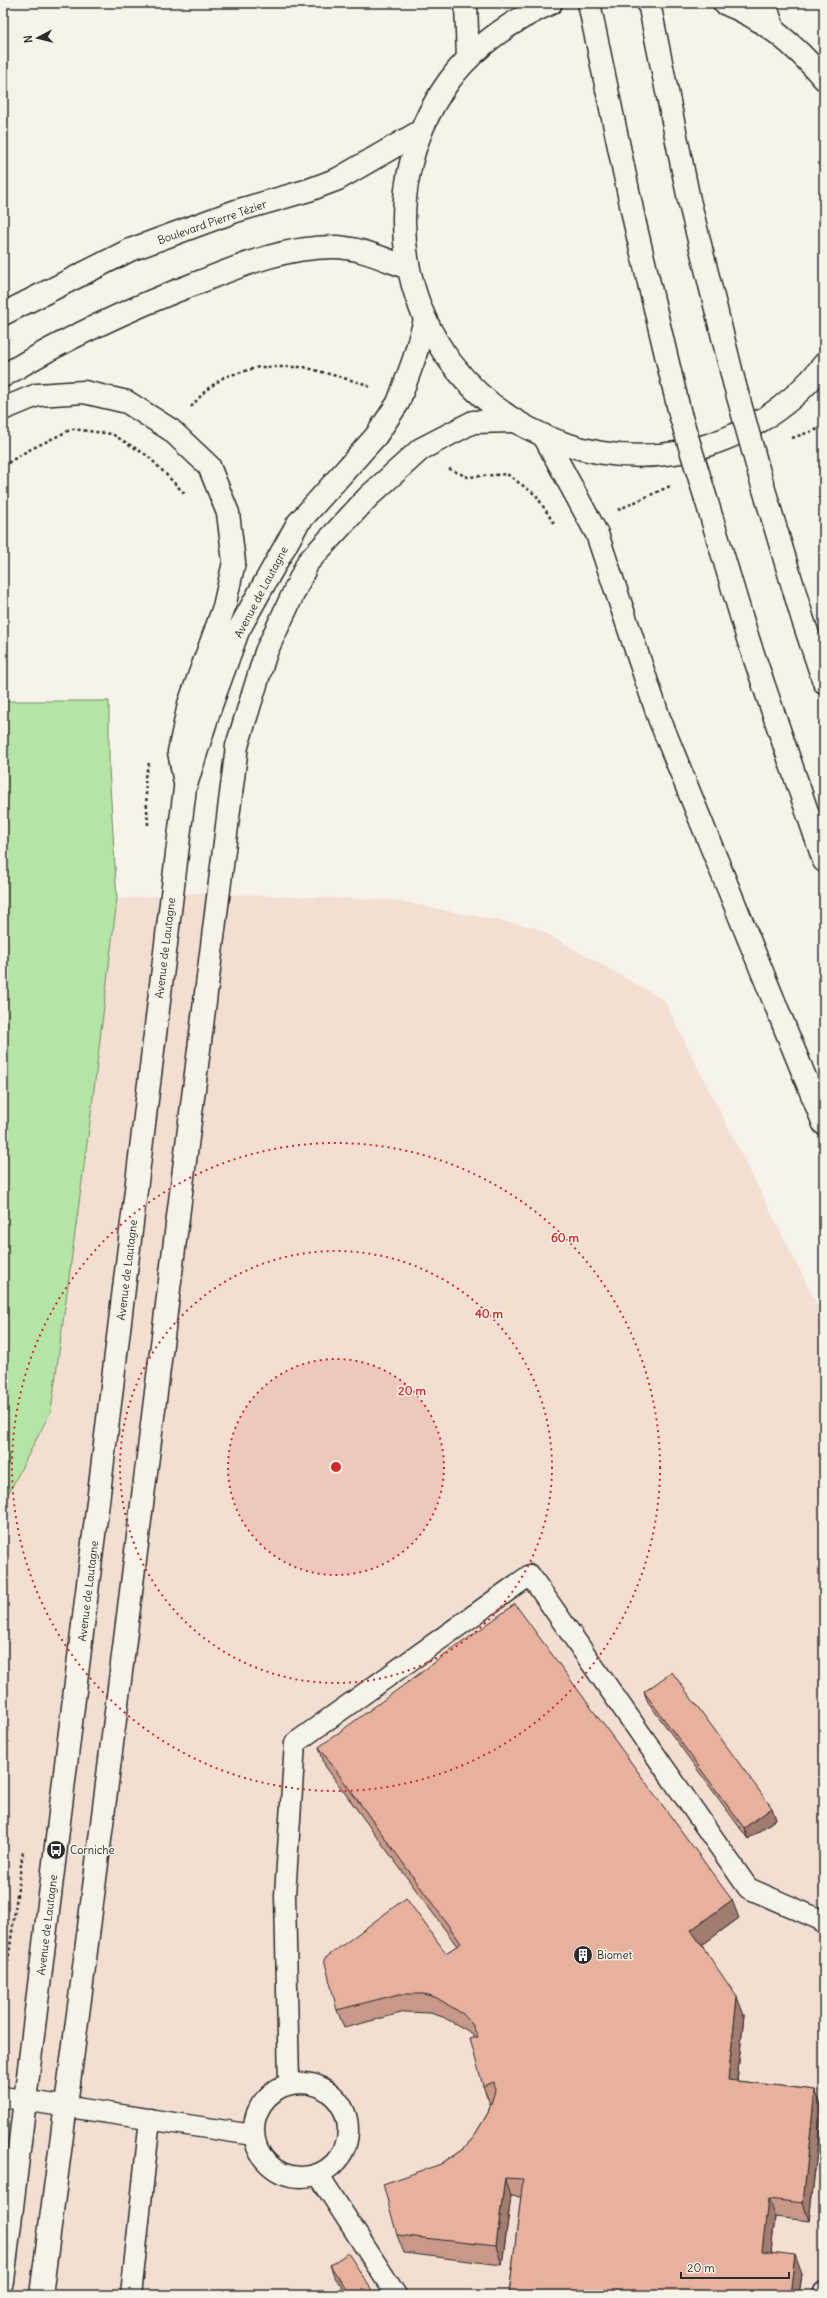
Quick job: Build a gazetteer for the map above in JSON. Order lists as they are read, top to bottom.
{
  "streets": {
    "main road": ["Boulevard Pierre Tézier", "Avenue de Lautagne"]
  },
  "places": {
    "bus stop": ["Corniche"],
    "building": ["Biomet"]
  },
  "scale_bar": "20 m",
  "north": "left",
  "rings": ["60 m", "40 m", "20 m"]
}
